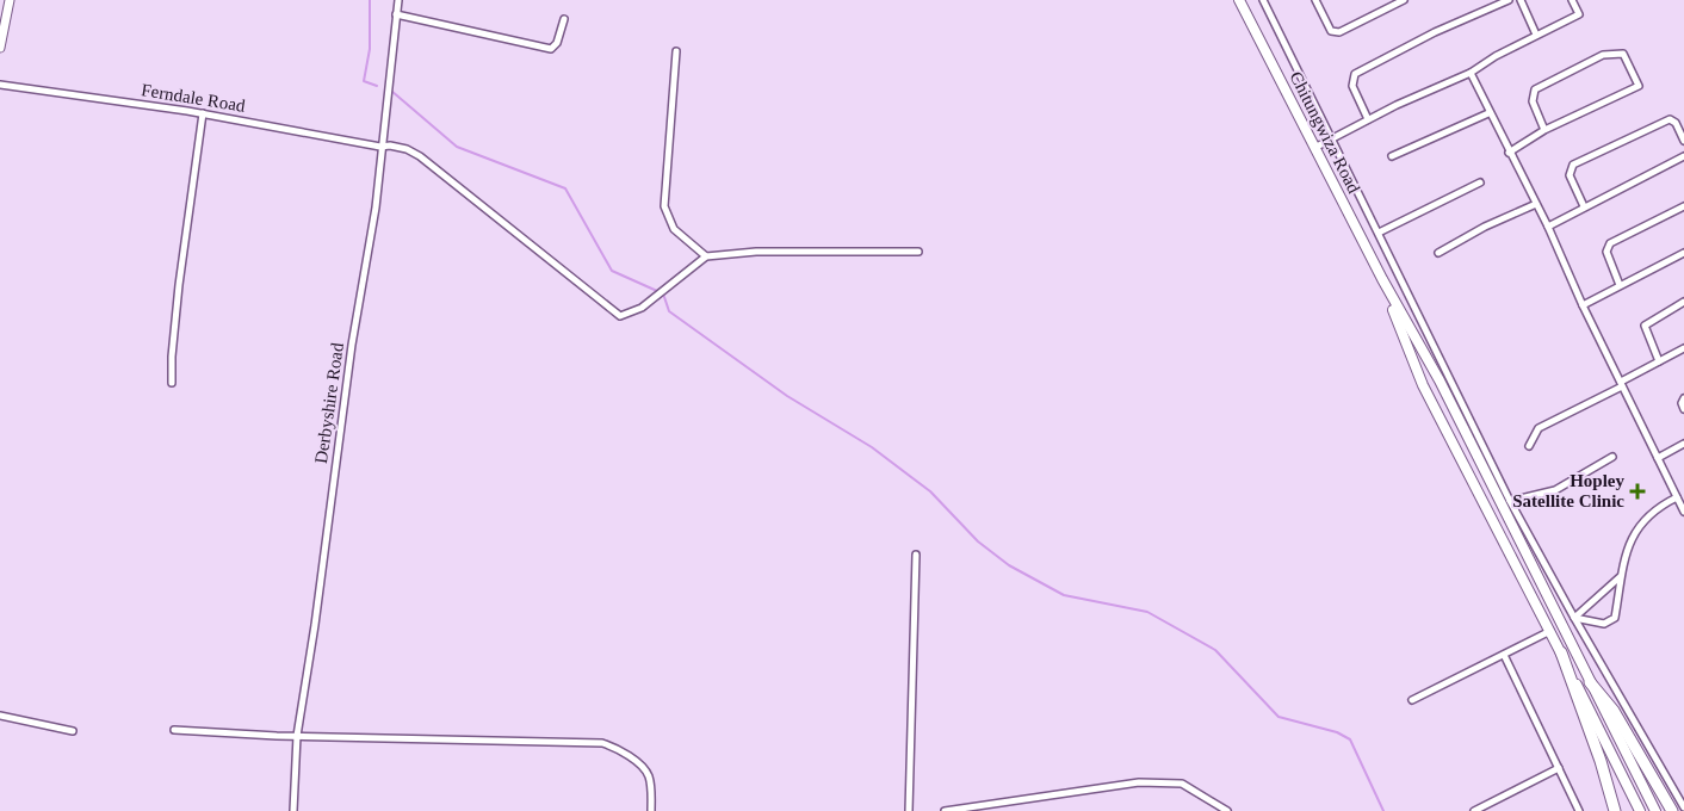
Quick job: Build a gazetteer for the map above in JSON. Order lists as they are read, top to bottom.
{
  "streets": {
    "main road": ["Chitungwiza Road"],
    "street": ["Ferndale Road", "Derbyshire Road"]
  },
  "crossings": [
    ["Ferndale Road", "Derbyshire Road"]
  ],
  "places": {
    "health": ["Hopley Satellite Clinic"]
  }
}
